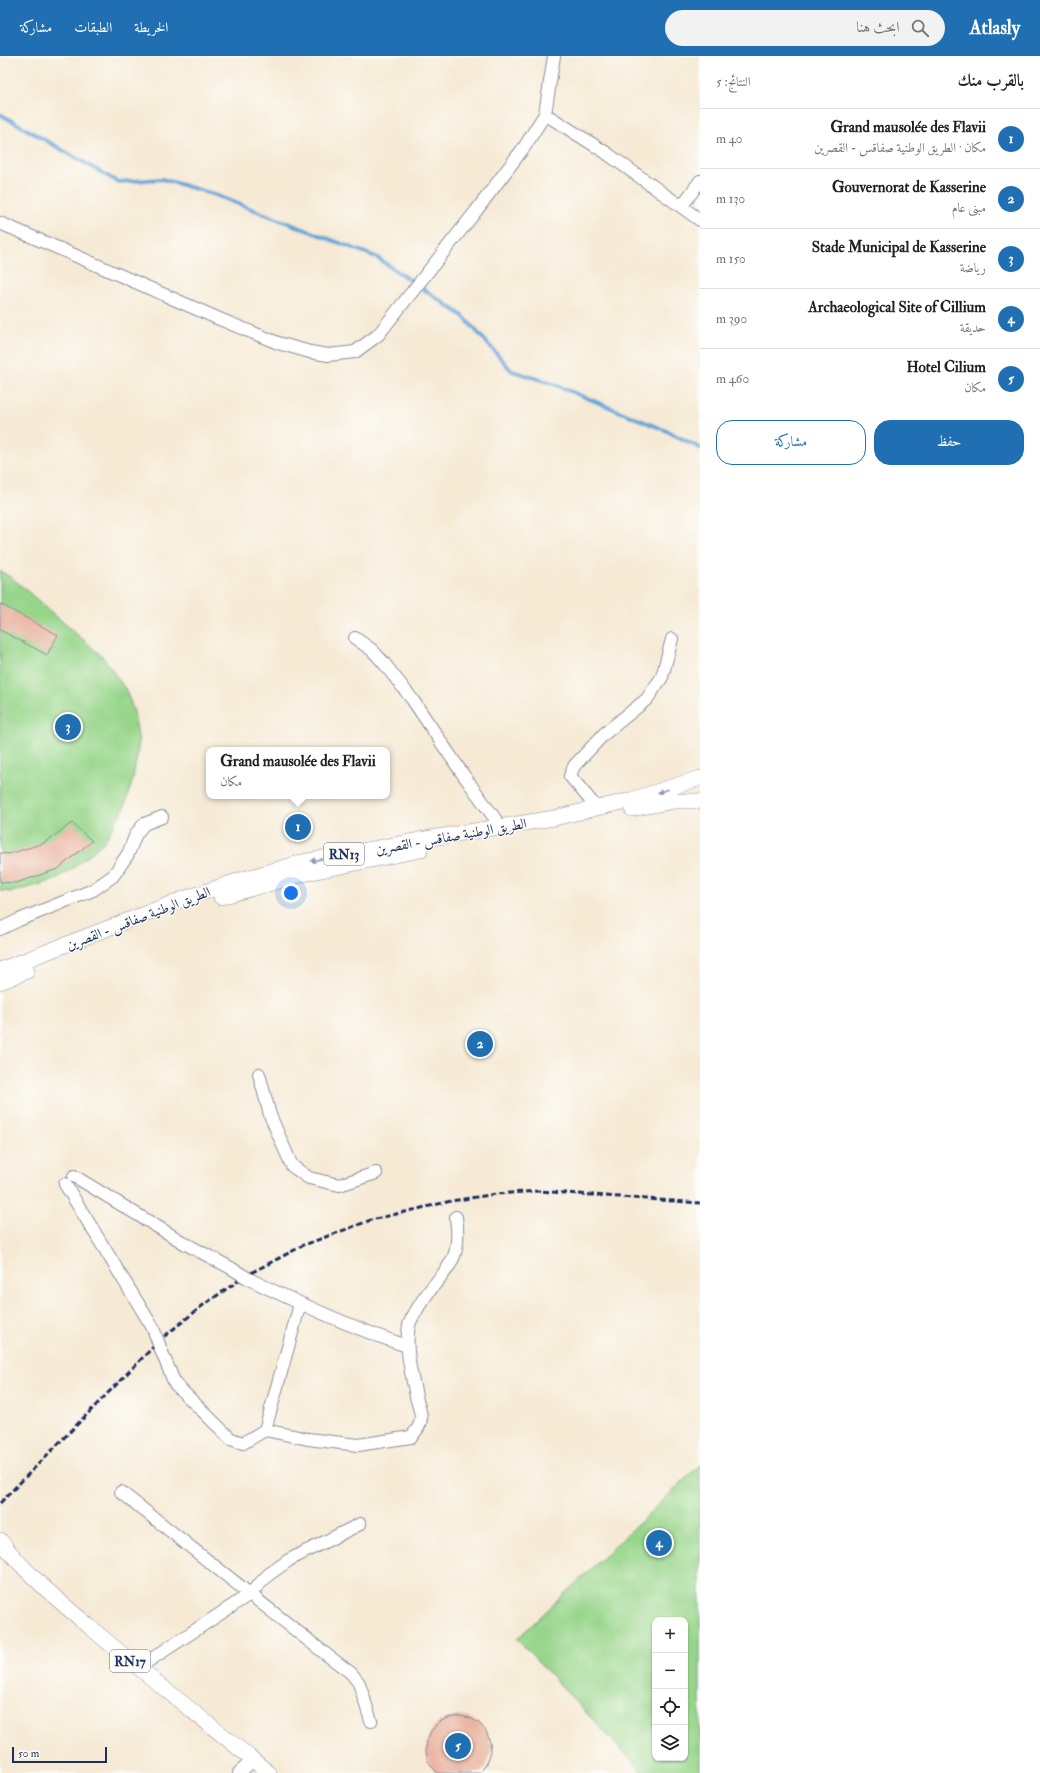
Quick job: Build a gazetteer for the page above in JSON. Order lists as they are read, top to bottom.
{
  "streets": {
    "main road": ["الطريق الوطنية صفاقس - القصرين", "RN13", "RN17"]
  },
  "scale_bar": "50 m",
  "page": {
    "header": "Atlasly",
    "search": "ابحث هنا",
    "nav": ["الخريطة", "الطبقات", "مشاركة"],
    "heading": ["بالقرب منك", "النتائج: 5"],
    "list": [
      {
        "mark": "1",
        "name": "Grand mausolée des Flavii",
        "note": "مكان · الطريق الوطنية صفاقس - القصرين",
        "value": "40 m"
      },
      {
        "mark": "2",
        "name": "Gouvernorat de Kasserine",
        "note": "مبنى عام",
        "value": "130 m"
      },
      {
        "mark": "3",
        "name": "Stade Municipal de Kasserine",
        "note": "رياضة",
        "value": "150 m"
      },
      {
        "mark": "4",
        "name": "Archaeological Site of Cillium",
        "note": "حديقة",
        "value": "390 m"
      },
      {
        "mark": "5",
        "name": "Hotel Cilium",
        "note": "مكان",
        "value": "460 m"
      }
    ],
    "buttons": ["حفظ", "مشاركة"],
    "pins": [
      "3",
      "1",
      "2",
      "4",
      "5"
    ],
    "popup": ["Grand mausolée des Flavii", "مكان"],
    "map_buttons": ["+", "−"],
    "scale": "50 m"
  }
}
